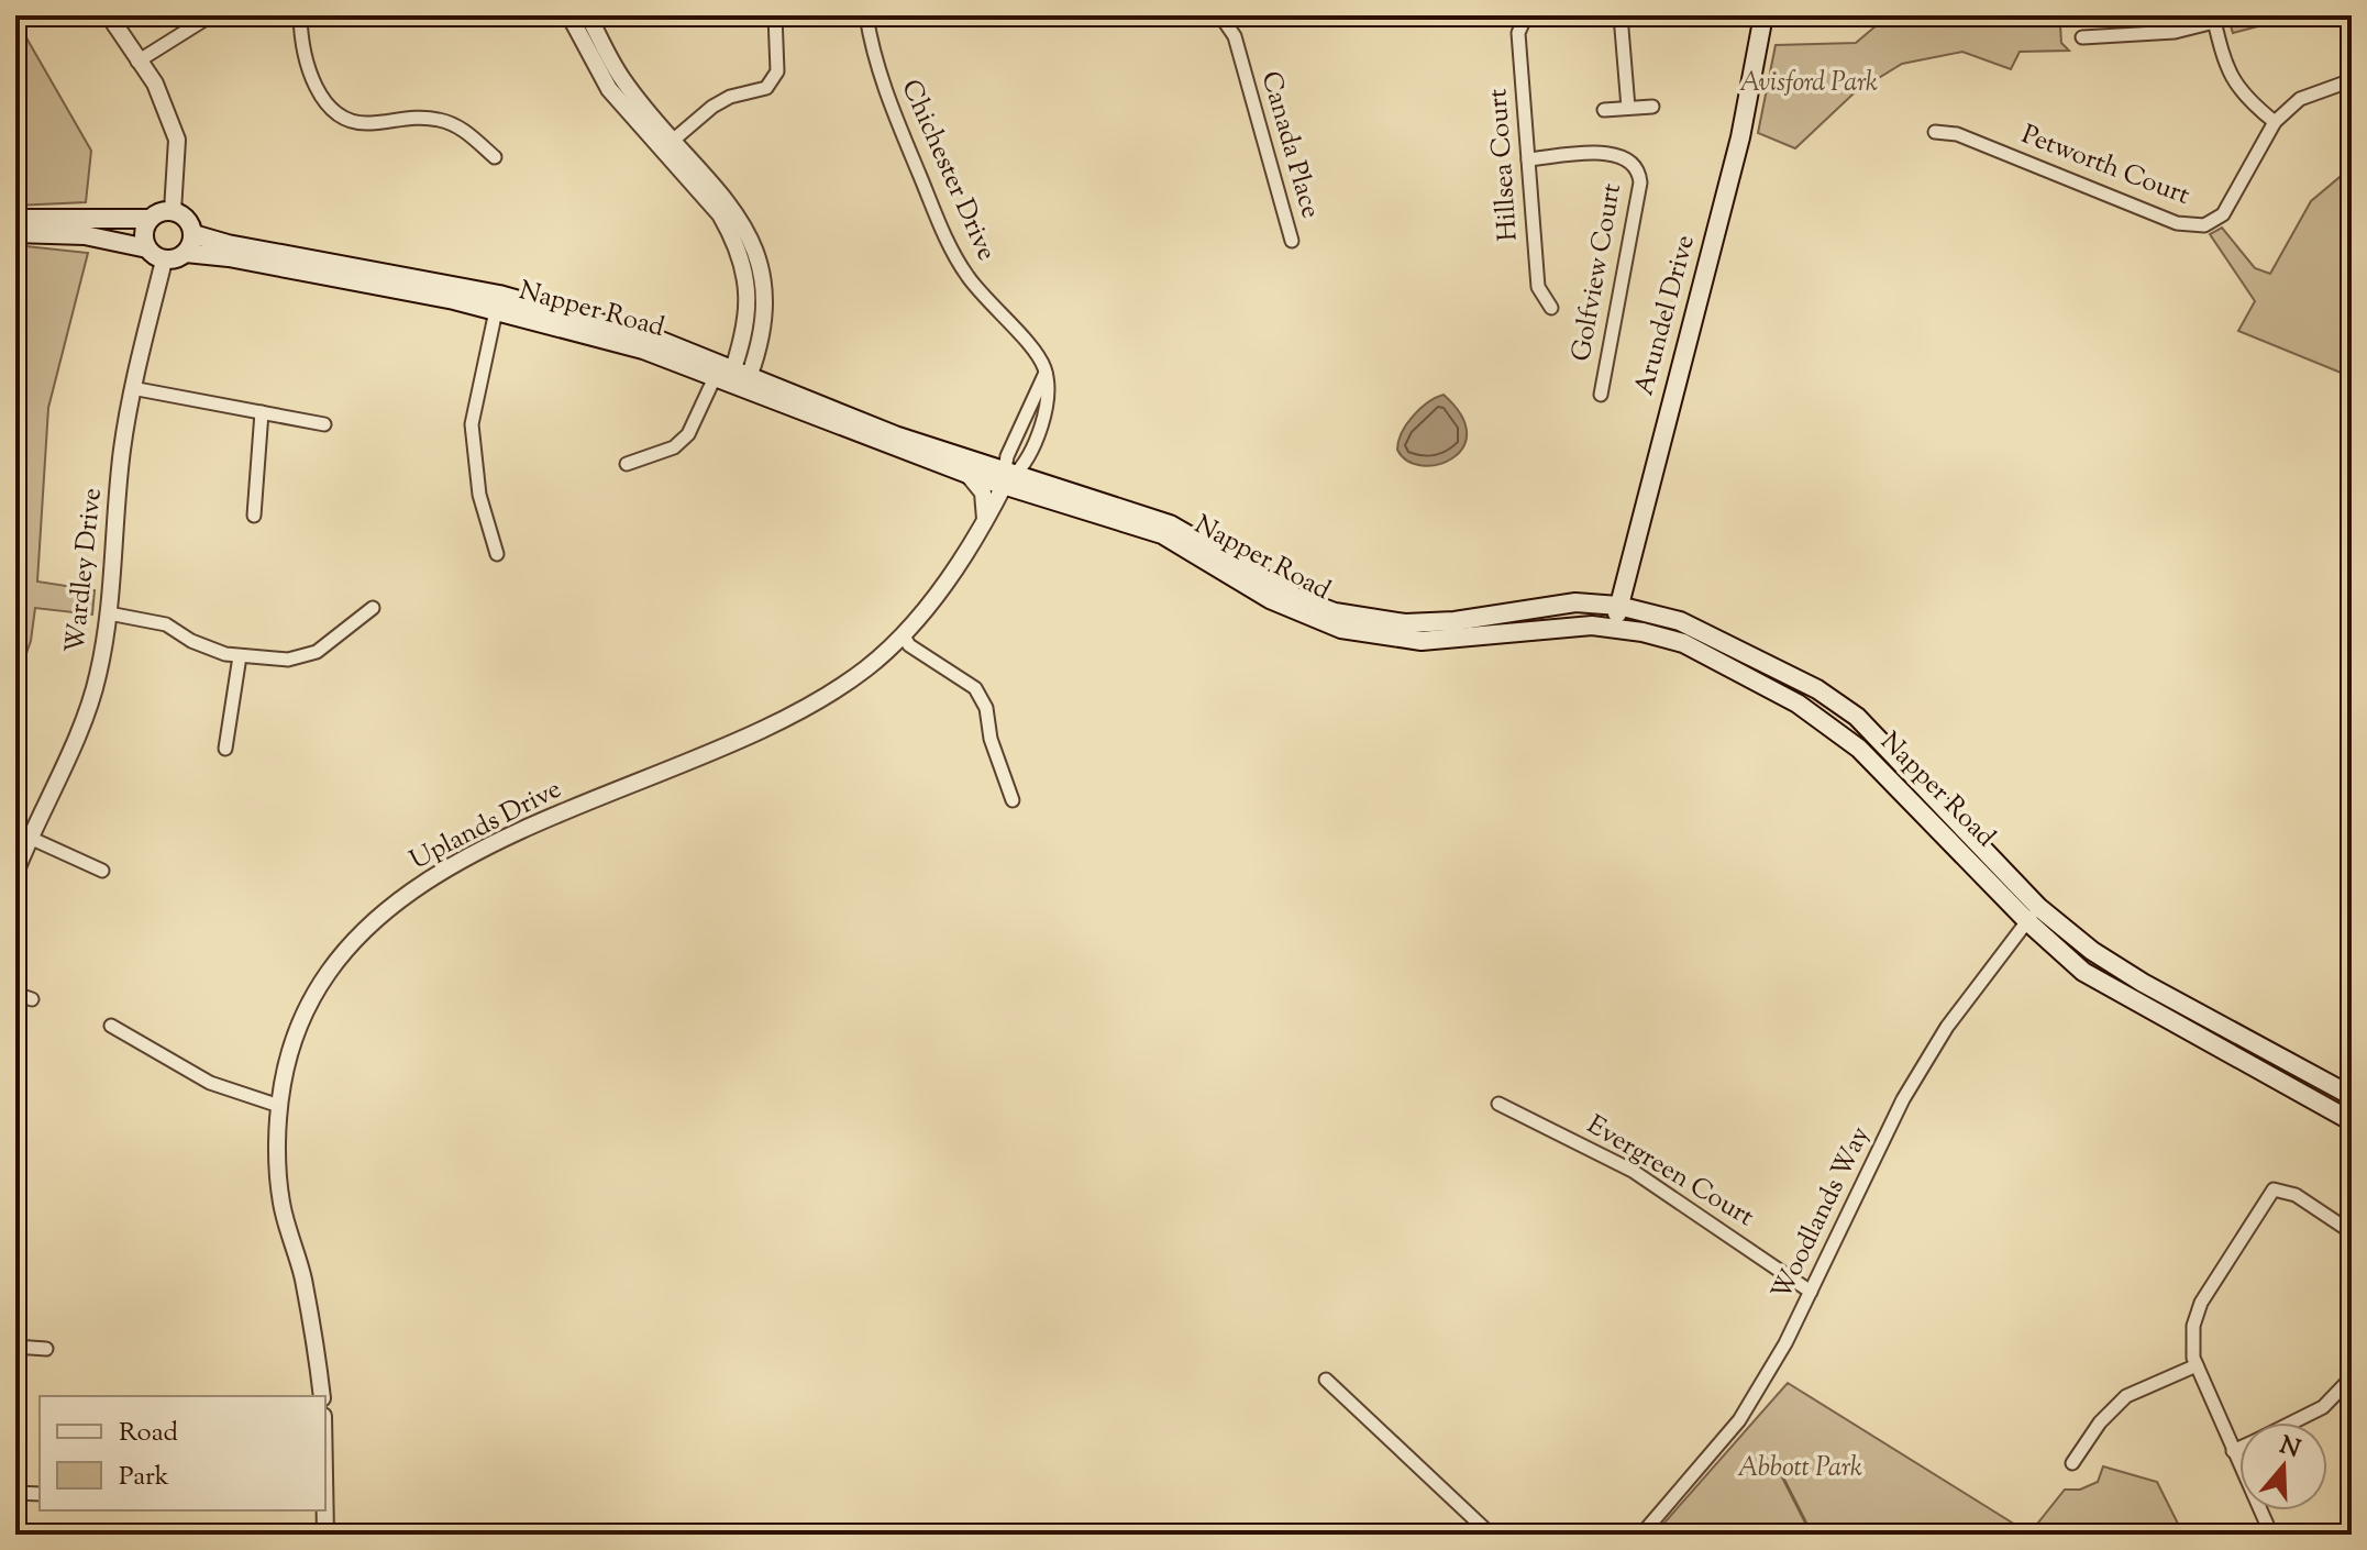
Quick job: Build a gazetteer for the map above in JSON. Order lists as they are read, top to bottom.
{
  "streets": {
    "main road": ["Napper Road", "Arundel Drive"],
    "street": [
      "Canada Place",
      "Hillsea Court",
      "Petworth Court",
      "Chichester Drive",
      "Golfview Court",
      "Wardley Drive",
      "Uplands Drive",
      "Evergreen Court",
      "Woodlands Way"
    ]
  },
  "crossings": [
    ["Hillsea Court", "Golfview Court"],
    ["Chichester Drive", "Napper Road"],
    ["Chichester Drive", "Uplands Drive"],
    ["Napper Road", "Arundel Drive"],
    ["Napper Road", "Wardley Drive"],
    ["Napper Road", "Uplands Drive"],
    ["Napper Road", "Woodlands Way"],
    ["Evergreen Court", "Woodlands Way"]
  ],
  "parks": ["Avisford Park", "Abbott Park"],
  "legend": ["Road", "Park"],
  "north": "top"
}
